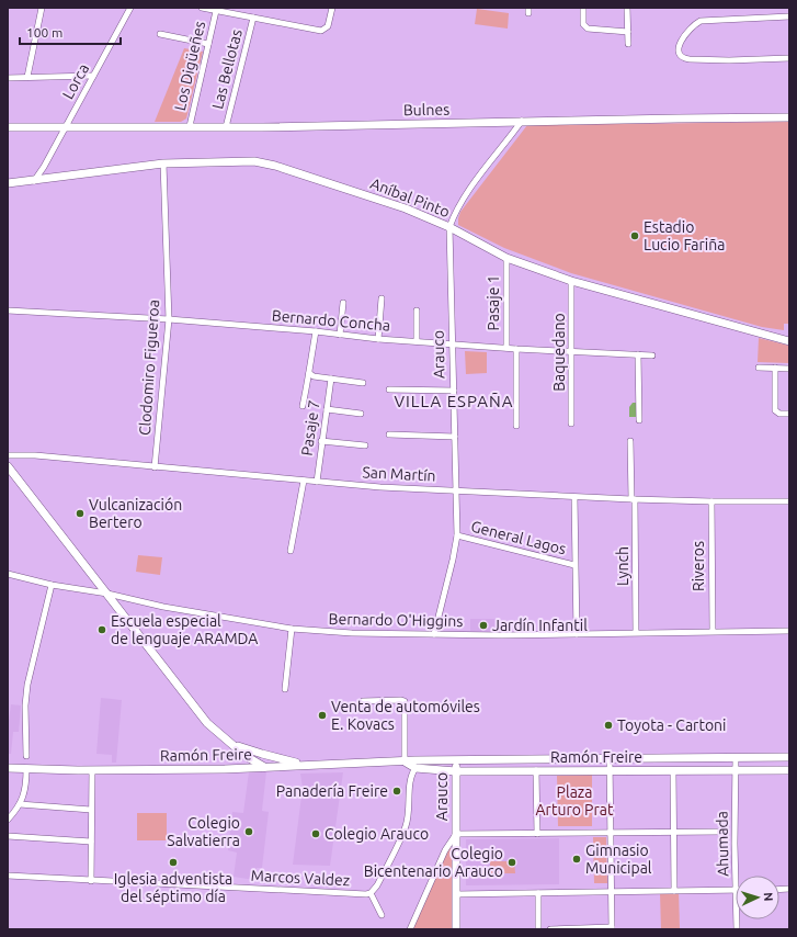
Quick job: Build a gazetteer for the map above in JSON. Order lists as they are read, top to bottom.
{
  "streets": {
    "main road": [
      "Bulnes",
      "Aníbal Pinto",
      "Arauco",
      "Ramón Freire"
    ],
    "street": [
      "Los Digüeñes",
      "Las Bellotas",
      "Lorca",
      "Pasaje 1",
      "Bernardo Concha",
      "Baquedano",
      "Clodomiro Figueroa",
      "Pasaje 7",
      "San Martín",
      "General Lagos",
      "Lynch",
      "Riveros",
      "Bernardo O'Higgins",
      "Ahumada",
      "Marcos Valdez"
    ]
  },
  "crossings": [
    ["Los Digüeñes", "Bulnes"],
    ["Las Bellotas", "Bulnes"],
    ["Lorca", "Bulnes"],
    ["Lorca", "Aníbal Pinto"],
    ["Bulnes", "Arauco"],
    ["Aníbal Pinto", "Pasaje 1"],
    ["Aníbal Pinto", "Baquedano"],
    ["Aníbal Pinto", "Arauco"],
    ["Aníbal Pinto", "Clodomiro Figueroa"],
    ["Pasaje 1", "Bernardo Concha"],
    ["Bernardo Concha", "Baquedano"],
    ["Bernardo Concha", "Arauco"],
    ["Bernardo Concha", "Clodomiro Figueroa"],
    ["Bernardo Concha", "Pasaje 7"],
    ["Arauco", "San Martín"],
    ["Arauco", "General Lagos"],
    ["Arauco", "Bernardo O'Higgins"],
    ["Arauco", "Ramón Freire"],
    ["Clodomiro Figueroa", "San Martín"],
    ["Pasaje 7", "San Martín"],
    ["San Martín", "Lynch"],
    ["San Martín", "Riveros"],
    ["Lynch", "Bernardo O'Higgins"],
    ["Riveros", "Bernardo O'Higgins"],
    ["Ramón Freire", "Ahumada"],
    ["Ramón Freire", "Marcos Valdez"]
  ],
  "districts": ["VILLA ESPAÑA"],
  "parks": ["Plaza Arturo Prat"],
  "places": [
    "Estadio Lucio Fariña",
    "Vulcanización Bertero",
    "Jardín Infantil",
    "Escuela especial de lenguaje ARAMDA",
    "Venta de automóviles E. Kovacs",
    "Toyota - Cartoni",
    "Panadería Freire",
    "Colegio Salvatierra",
    "Colegio Arauco",
    "Gimnasio Municipal",
    "Iglesia adventista del séptimo día",
    "Colegio Bicentenario Arauco"
  ],
  "scale_bar": "100 m",
  "north": "right"
}
